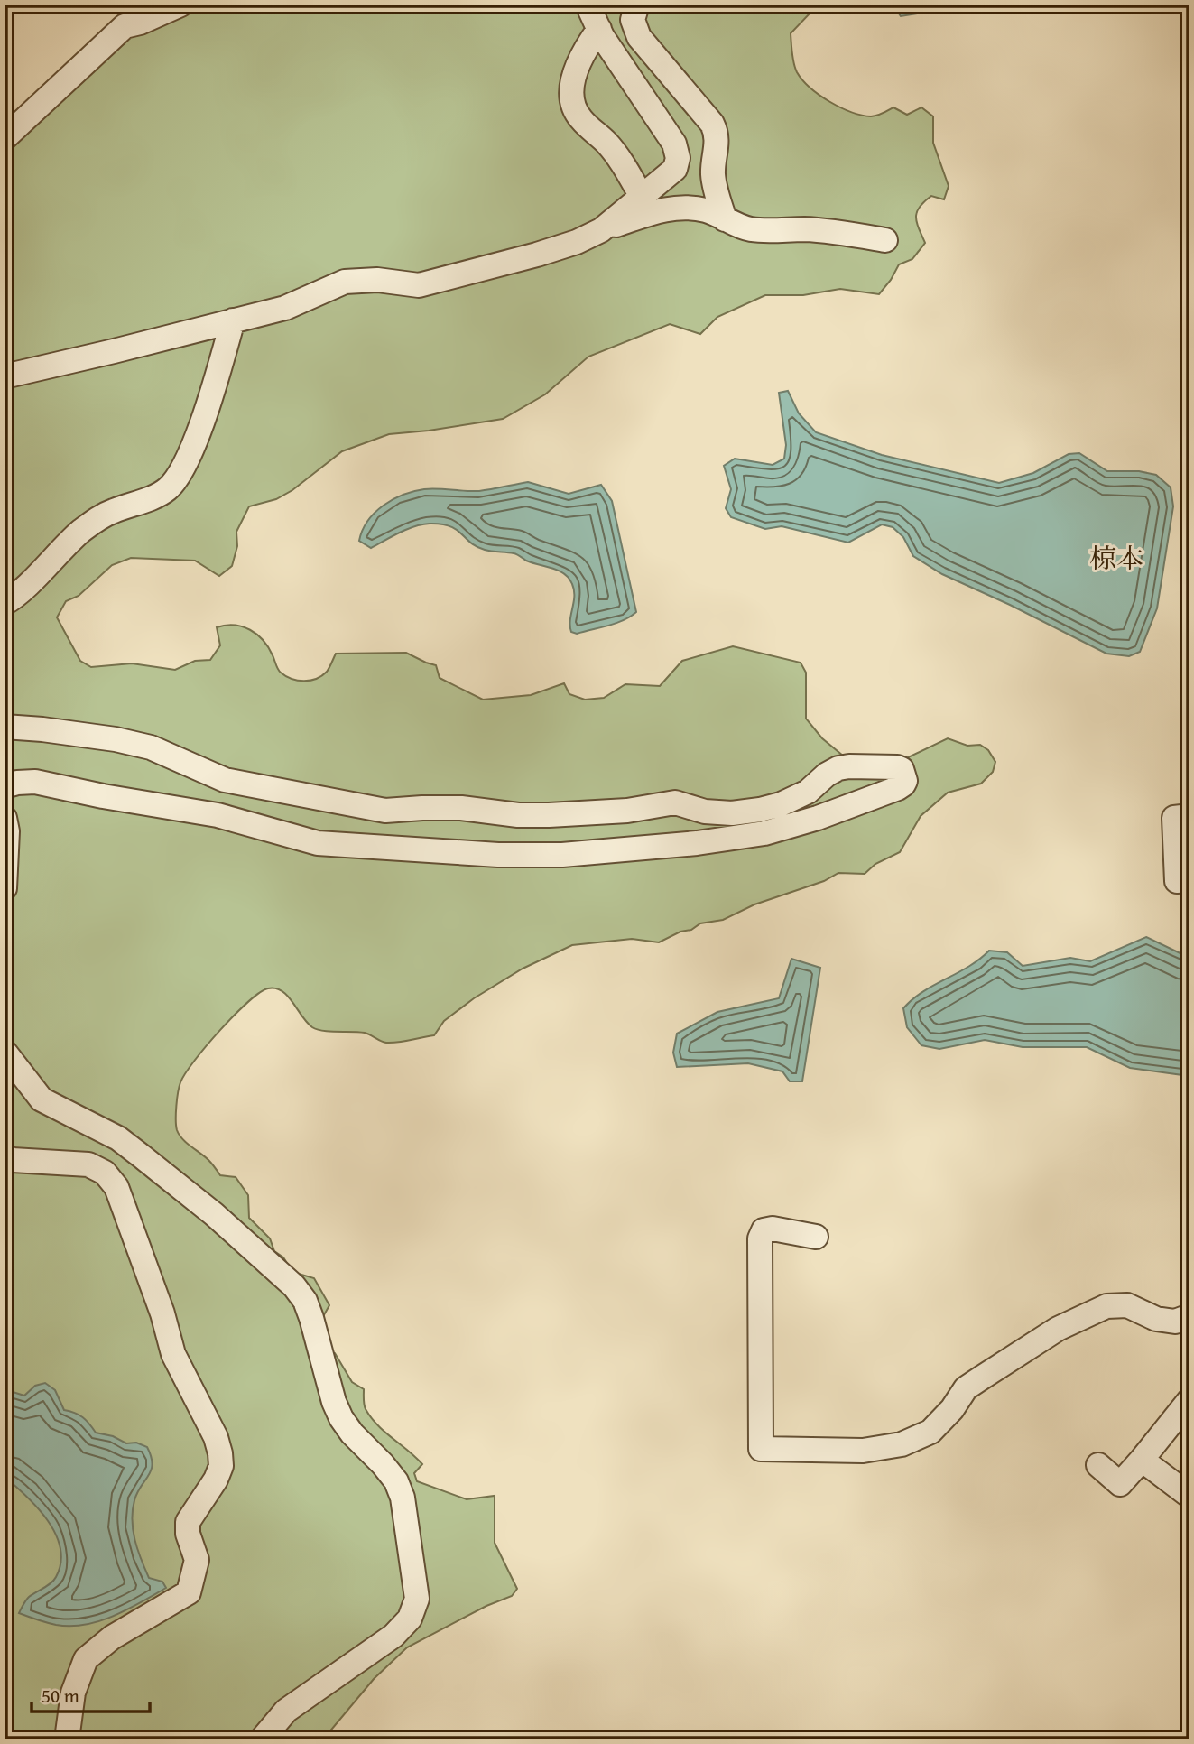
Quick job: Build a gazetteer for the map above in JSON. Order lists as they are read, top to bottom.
{
  "districts": ["椋本"],
  "scale_bar": "50 m"
}
